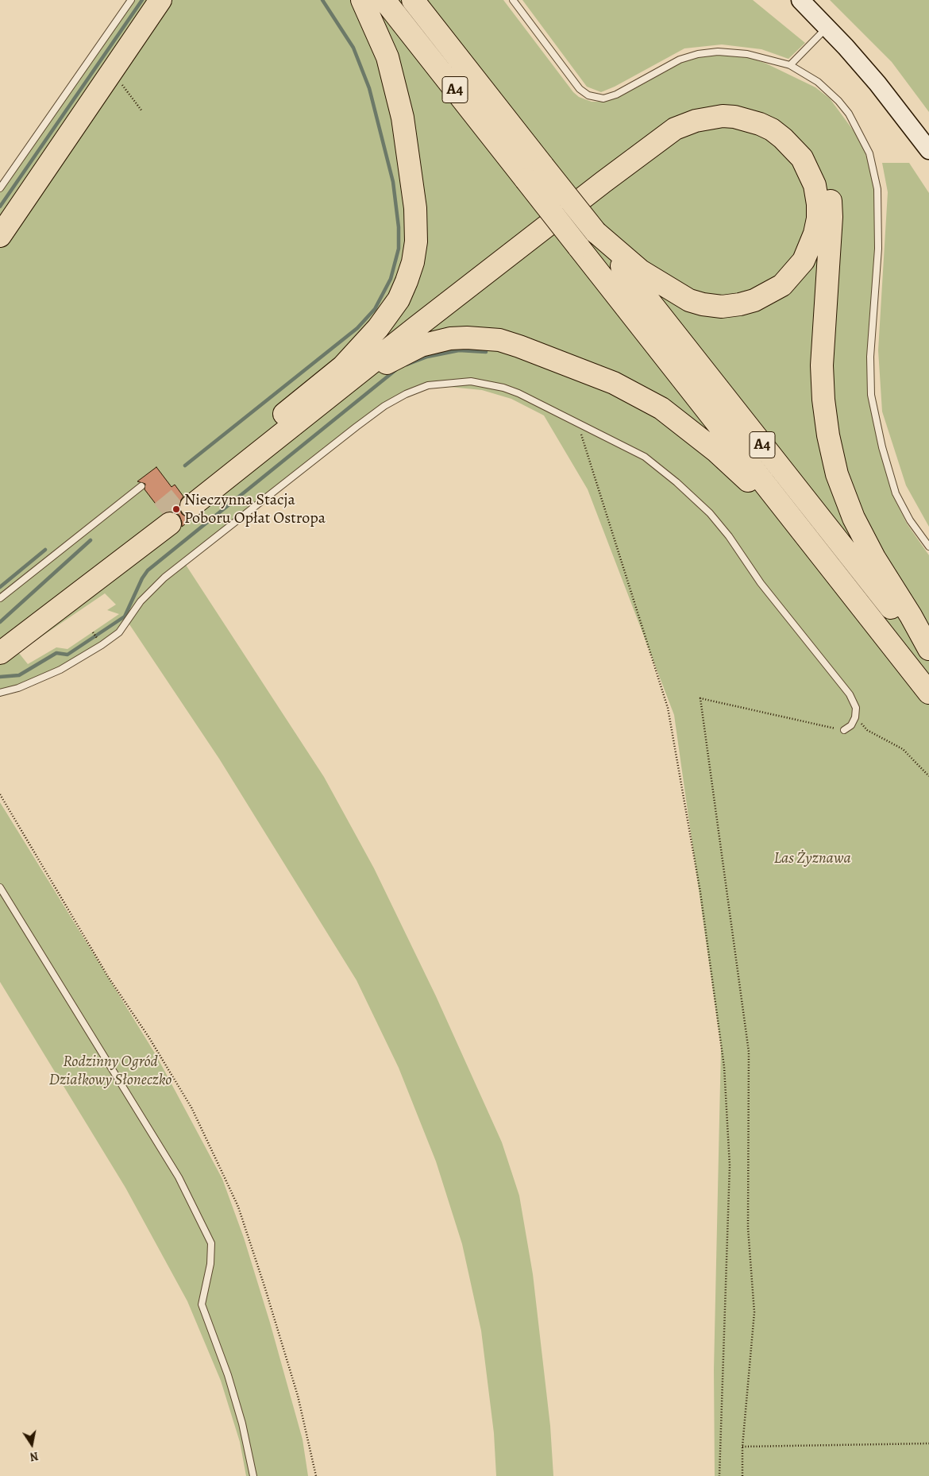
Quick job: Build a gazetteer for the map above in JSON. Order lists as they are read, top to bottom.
{
  "streets": {
    "highway": ["A4"]
  },
  "parks": ["Las Żyznawa", "Rodzinny Ogród Działkowy Słoneczko"],
  "places": ["Nieczynna Stacja Poboru Opłat Ostropa"],
  "north": "bottom"
}
